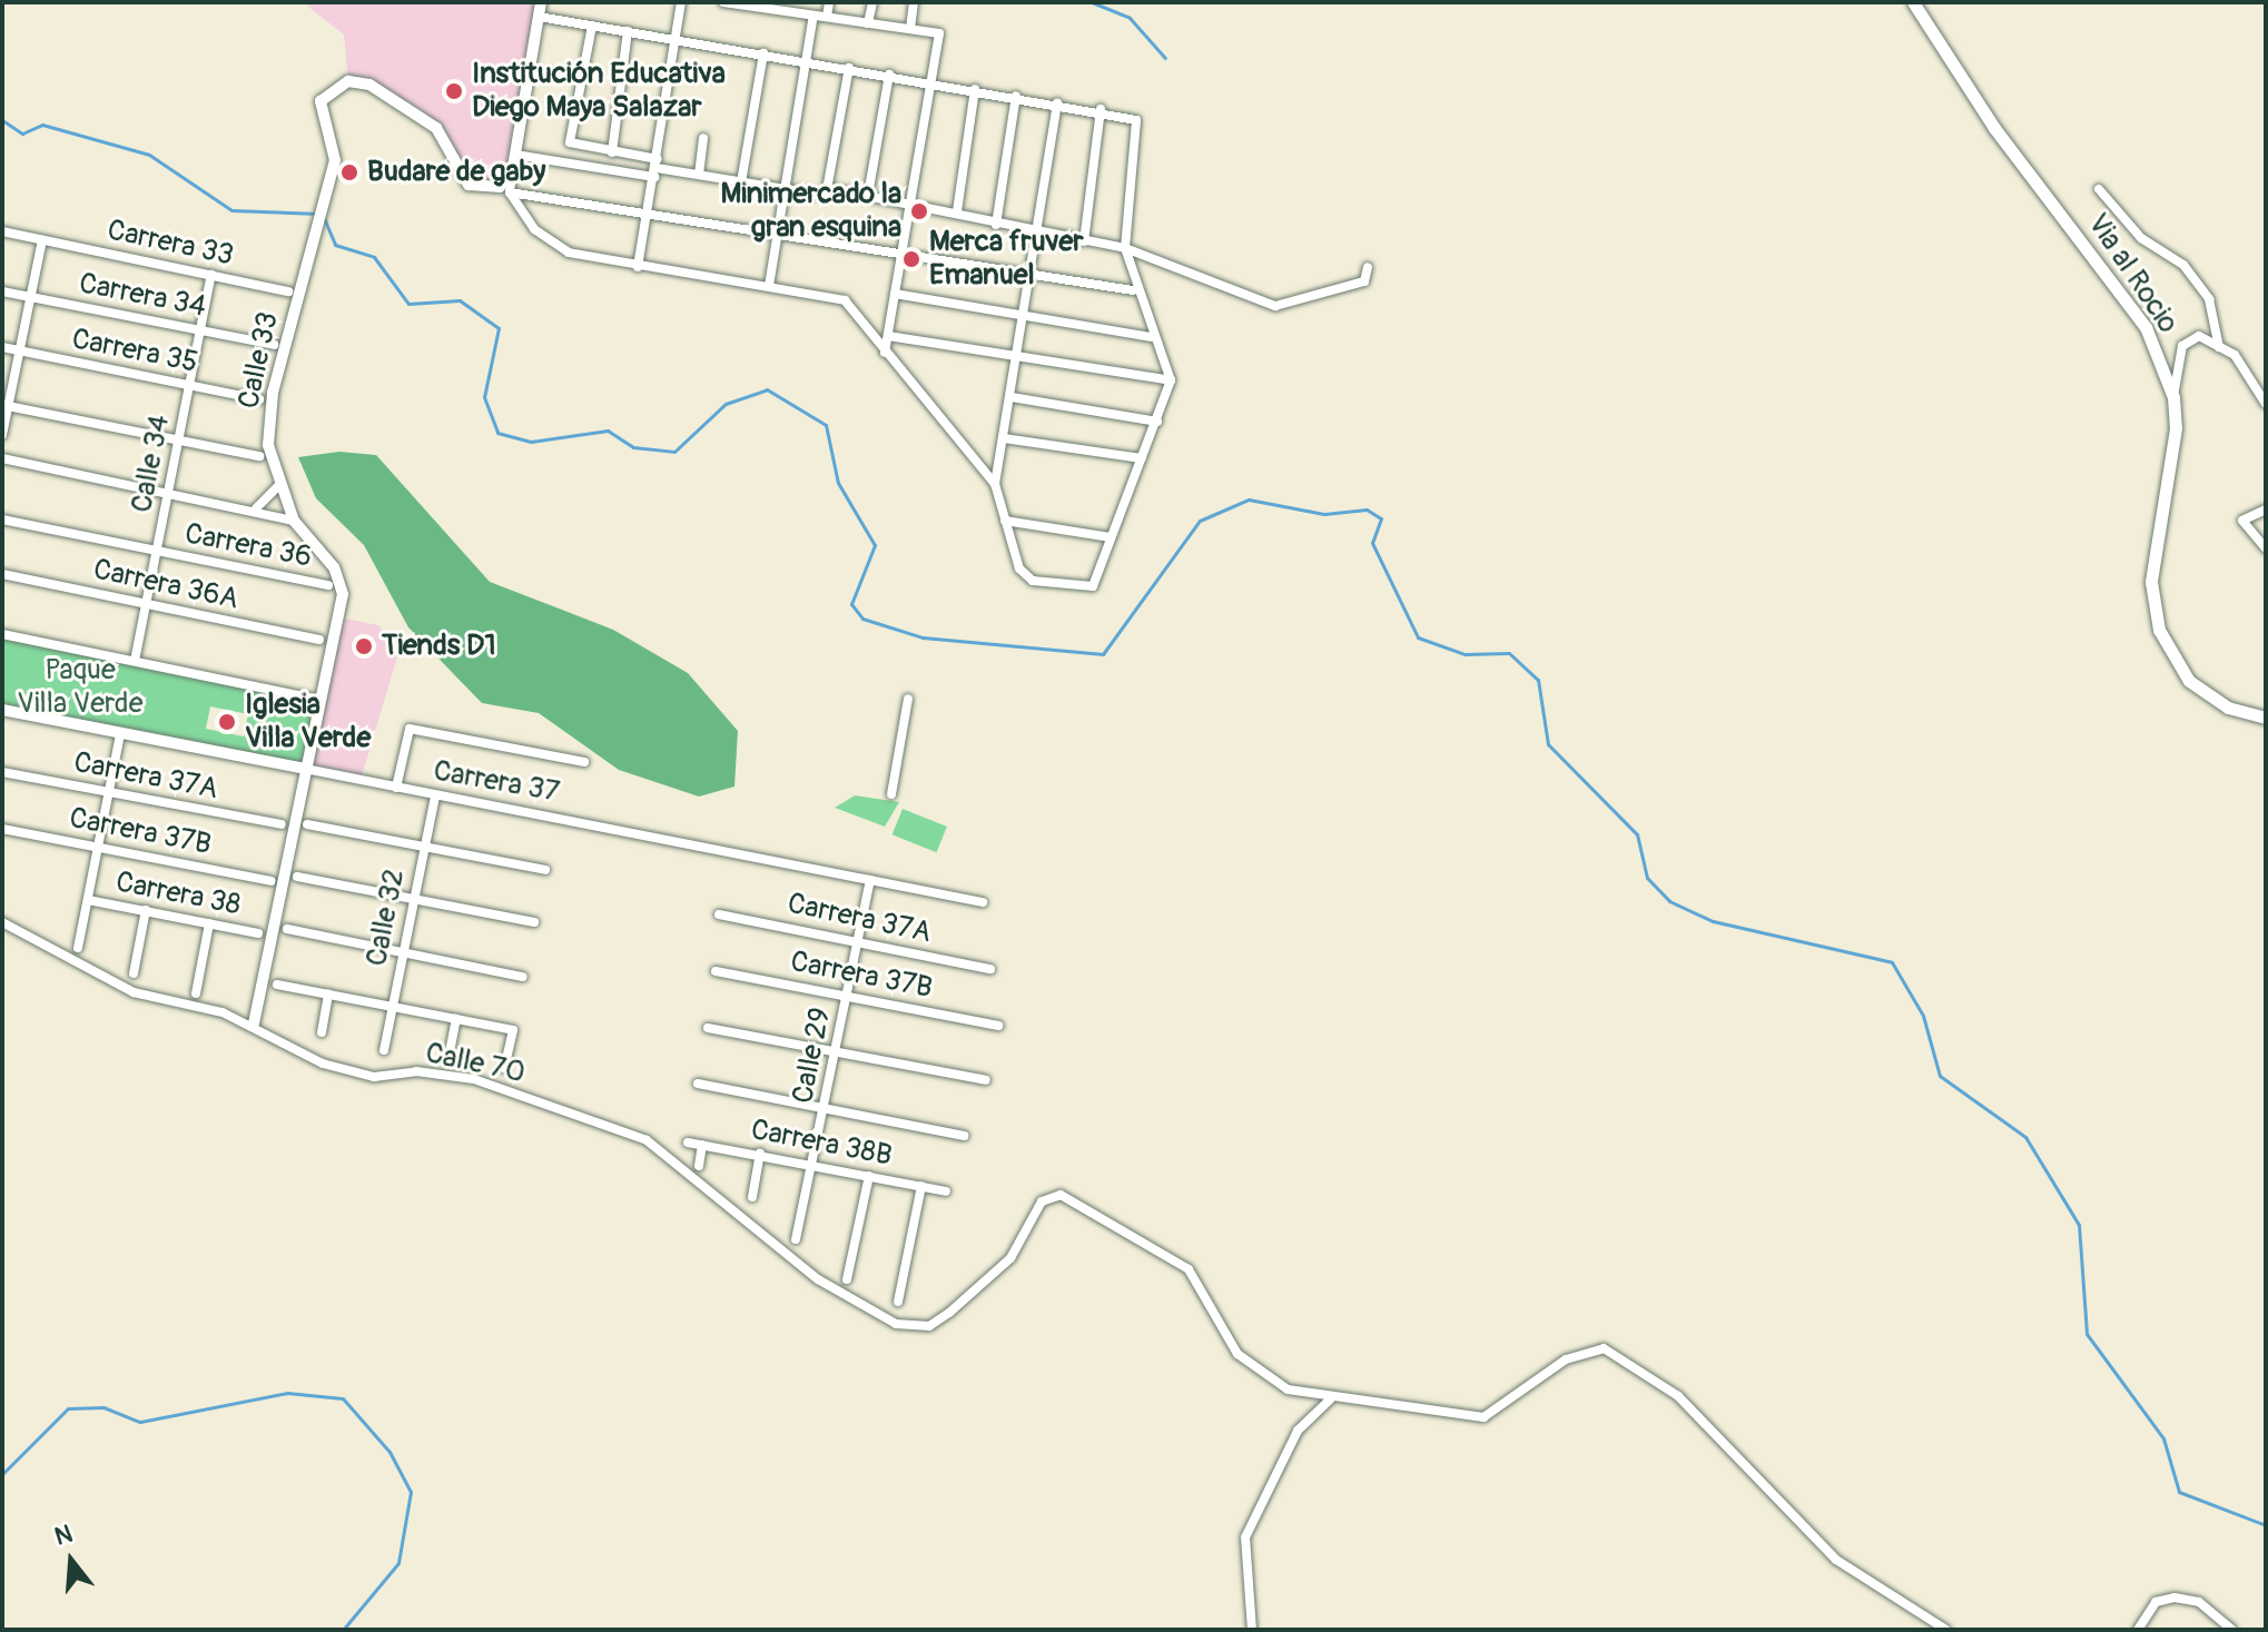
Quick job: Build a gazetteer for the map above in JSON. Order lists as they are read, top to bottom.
{
  "streets": {
    "main road": ["Via al Rocio"],
    "street": [
      "Carrera 33",
      "Carrera 34",
      "Carrera 35",
      "Calle 33",
      "Calle 34",
      "Carrera 36",
      "Carrera 36A",
      "Carrera 37A",
      "Carrera 37",
      "Carrera 37B",
      "Carrera 38",
      "Calle 32",
      "Calle 29",
      "Calle 70",
      "Carrera 38B"
    ]
  },
  "crossings": [
    ["Carrera 33", "Calle 34"],
    ["Carrera 34", "Calle 34"],
    ["Carrera 35", "Calle 34"],
    ["Calle 33", "Carrera 37"],
    ["Calle 33", "Calle 70"],
    ["Calle 34", "Carrera 36"],
    ["Calle 34", "Carrera 36A"],
    ["Carrera 37A", "Calle 29"],
    ["Carrera 37", "Calle 32"],
    ["Carrera 37", "Calle 29"],
    ["Carrera 37B", "Calle 29"],
    ["Calle 29", "Carrera 38B"]
  ],
  "parks": ["Paque Villa Verde"],
  "places": [
    "Institución Educativa Diego Maya Salazar",
    "Budare de gaby",
    "Minimercado la gran esquina",
    "Merca fruver Emanuel",
    "Tiends D1",
    "Iglesia Villa Verde"
  ],
  "north": "top"
}
